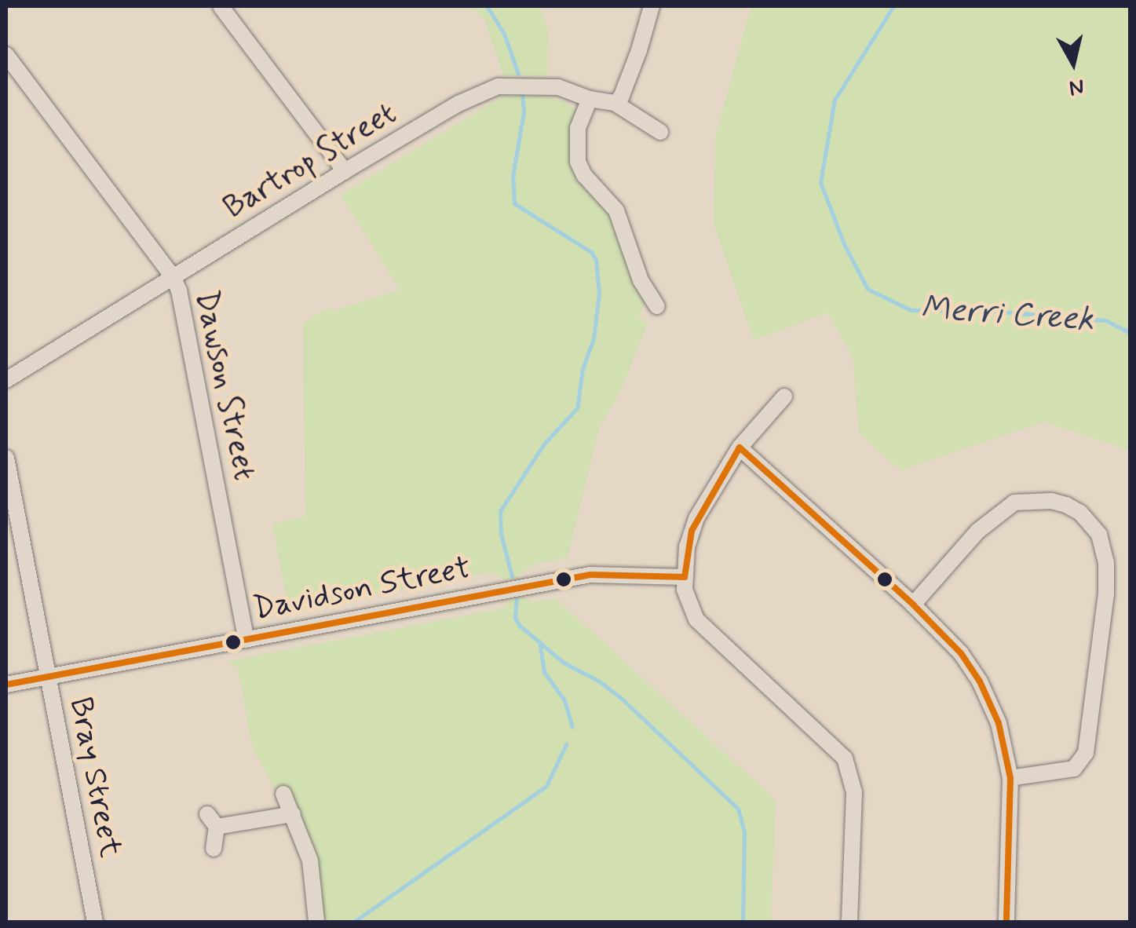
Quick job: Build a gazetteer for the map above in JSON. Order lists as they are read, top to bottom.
{
  "streets": {
    "street": [
      "Bartrop Street",
      "Dawson Street",
      "Davidson Street",
      "Bray Street"
    ]
  },
  "crossings": [
    ["Bartrop Street", "Dawson Street"],
    ["Dawson Street", "Davidson Street"],
    ["Davidson Street", "Bray Street"]
  ],
  "water": ["Merri Creek"],
  "north": "bottom"
}
